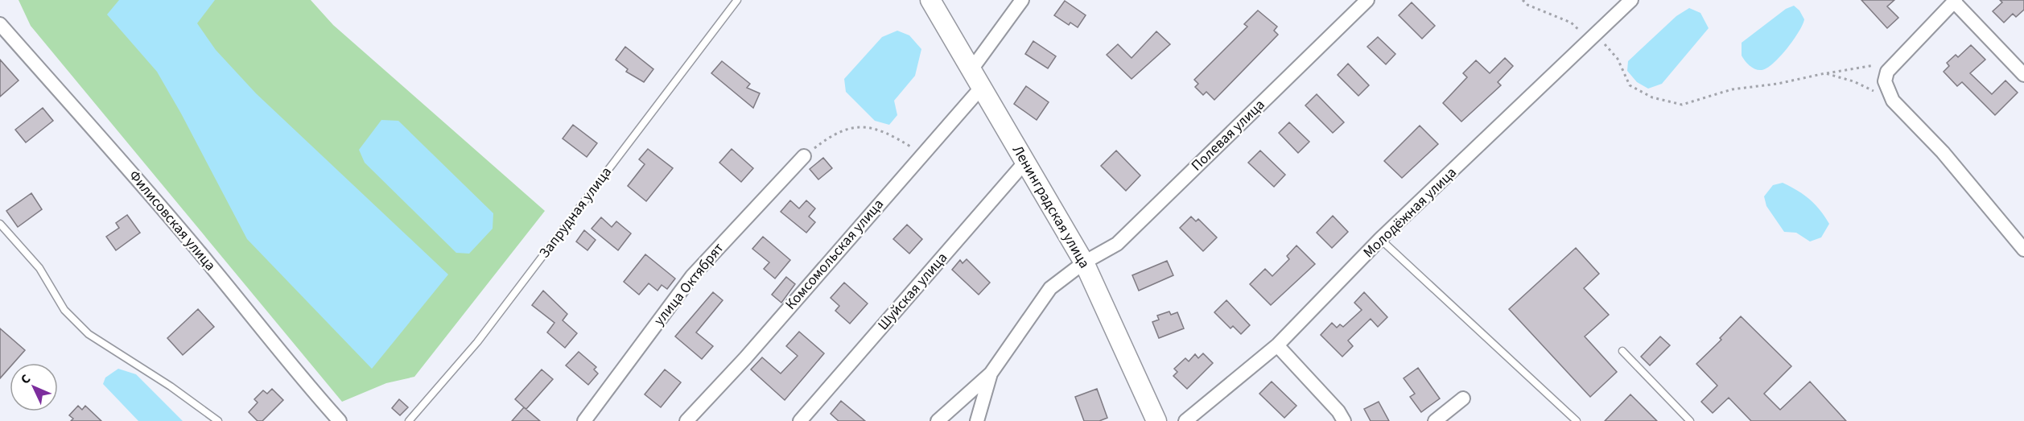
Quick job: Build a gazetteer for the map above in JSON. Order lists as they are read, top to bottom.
{
  "streets": {
    "street": [
      "Полевая улица",
      "Ленинградская улица",
      "Молодёжная улица",
      "Филисовская улица",
      "Комсомольская улица",
      "улица Октябрят",
      "Шуйская улица"
    ],
    "lane": ["Запрудная улица"]
  },
  "crossings": [
    ["Полевая улица", "Ленинградская улица"],
    ["Ленинградская улица", "Комсомольская улица"],
    ["Ленинградская улица", "Шуйская улица"]
  ],
  "north": "top left"
}
